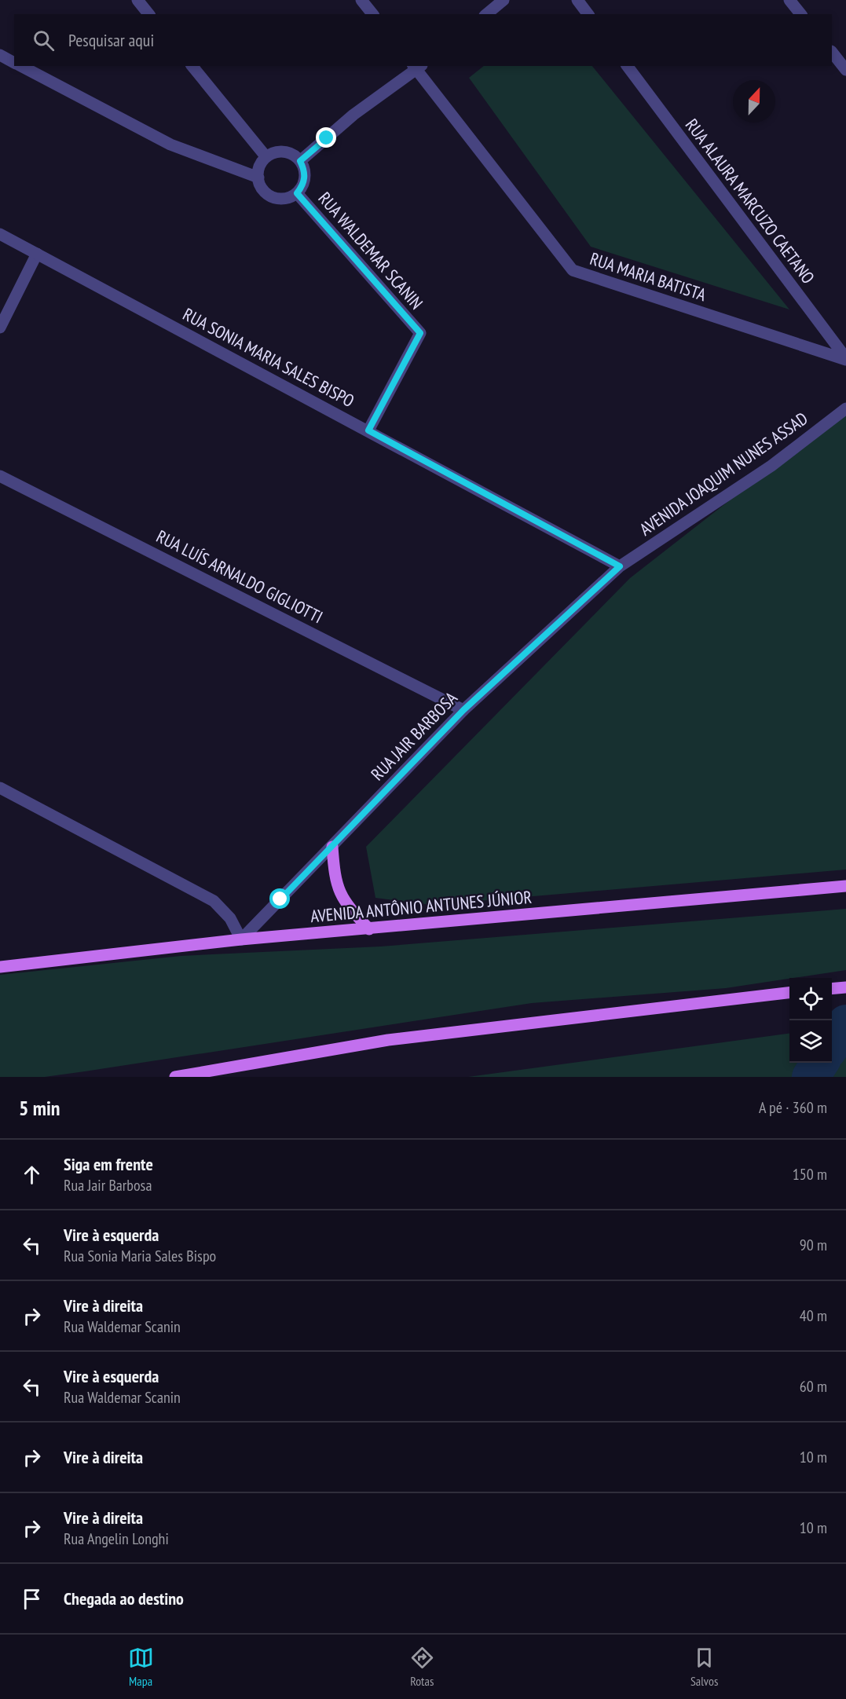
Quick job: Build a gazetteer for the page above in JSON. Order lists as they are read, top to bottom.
{
  "streets": {
    "main road": ["AVENIDA ANTÔNIO ANTUNES JÚNIOR"],
    "street": [
      "RUA ALAURA MARCUZO CAETANO",
      "RUA WALDEMAR SCANIN",
      "RUA MARIA BATISTA",
      "RUA SONIA MARIA SALES BISPO",
      "AVENIDA JOAQUIM NUNES ASSAD",
      "RUA LUÍS ARNALDO GIGLIOTTI",
      "RUA JAIR BARBOSA"
    ]
  },
  "crossings": [
    ["RUA ALAURA MARCUZO CAETANO", "RUA MARIA BATISTA"],
    ["RUA WALDEMAR SCANIN", "RUA SONIA MARIA SALES BISPO"],
    ["RUA SONIA MARIA SALES BISPO", "AVENIDA JOAQUIM NUNES ASSAD"],
    ["RUA SONIA MARIA SALES BISPO", "RUA JAIR BARBOSA"],
    ["AVENIDA JOAQUIM NUNES ASSAD", "RUA JAIR BARBOSA"],
    ["RUA LUÍS ARNALDO GIGLIOTTI", "RUA JAIR BARBOSA"],
    ["RUA JAIR BARBOSA", "AVENIDA ANTÔNIO ANTUNES JÚNIOR"]
  ],
  "north": "top",
  "page": {
    "search": "Pesquisar aqui",
    "heading": ["5 min", "A pé · 360 m"],
    "list": [
      ["Siga em frente", "Rua Jair Barbosa", "150 m"],
      ["Vire à esquerda", "Rua Sonia Maria Sales Bispo", "90 m"],
      ["Vire à direita", "Rua Waldemar Scanin", "40 m"],
      ["Vire à esquerda", "Rua Waldemar Scanin", "60 m"],
      ["Vire à direita", "10 m"],
      ["Vire à direita", "Rua Angelin Longhi", "10 m"],
      "Chegada ao destino"
    ],
    "nav": ["Mapa", "Rotas", "Salvos"]
  }
}
